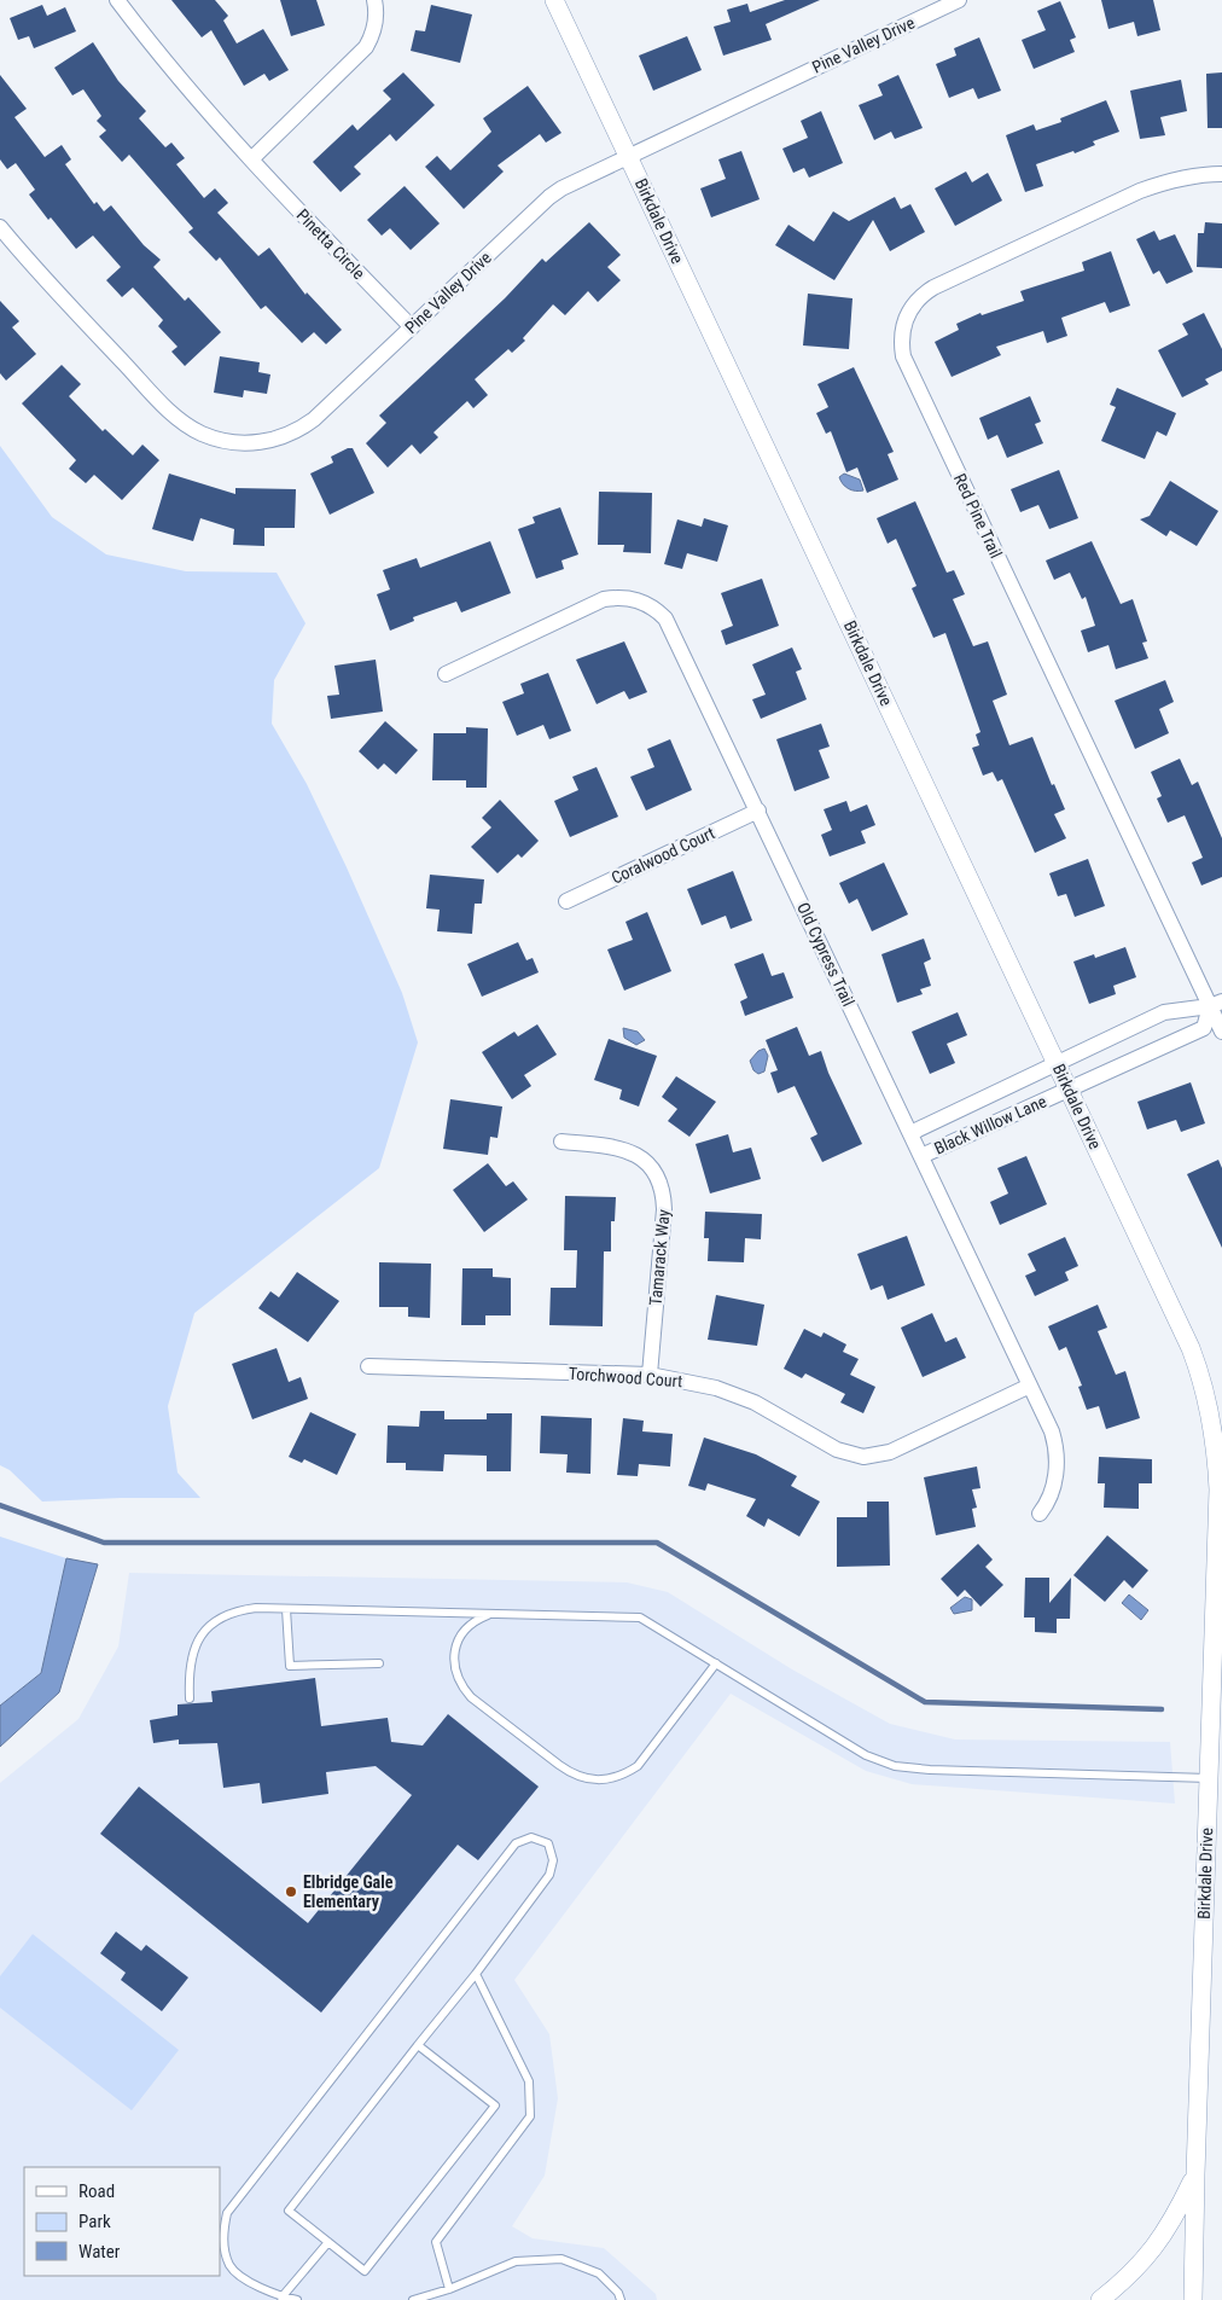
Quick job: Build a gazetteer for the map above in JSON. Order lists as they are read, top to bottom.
{
  "streets": {
    "street": [
      "Pine Valley Drive",
      "Birkdale Drive",
      "Pinetta Circle",
      "Red Pine Trail",
      "Coralwood Court",
      "Old Cypress Trail",
      "Black Willow Lane",
      "Tamarack Way",
      "Torchwood Court"
    ]
  },
  "crossings": [
    ["Pine Valley Drive", "Birkdale Drive"],
    ["Pine Valley Drive", "Pinetta Circle"],
    ["Birkdale Drive", "Black Willow Lane"],
    ["Red Pine Trail", "Black Willow Lane"],
    ["Coralwood Court", "Old Cypress Trail"],
    ["Old Cypress Trail", "Black Willow Lane"],
    ["Old Cypress Trail", "Torchwood Court"],
    ["Tamarack Way", "Torchwood Court"]
  ],
  "places": ["Elbridge Gale Elementary"],
  "legend": ["Road", "Park", "Water"]
}
